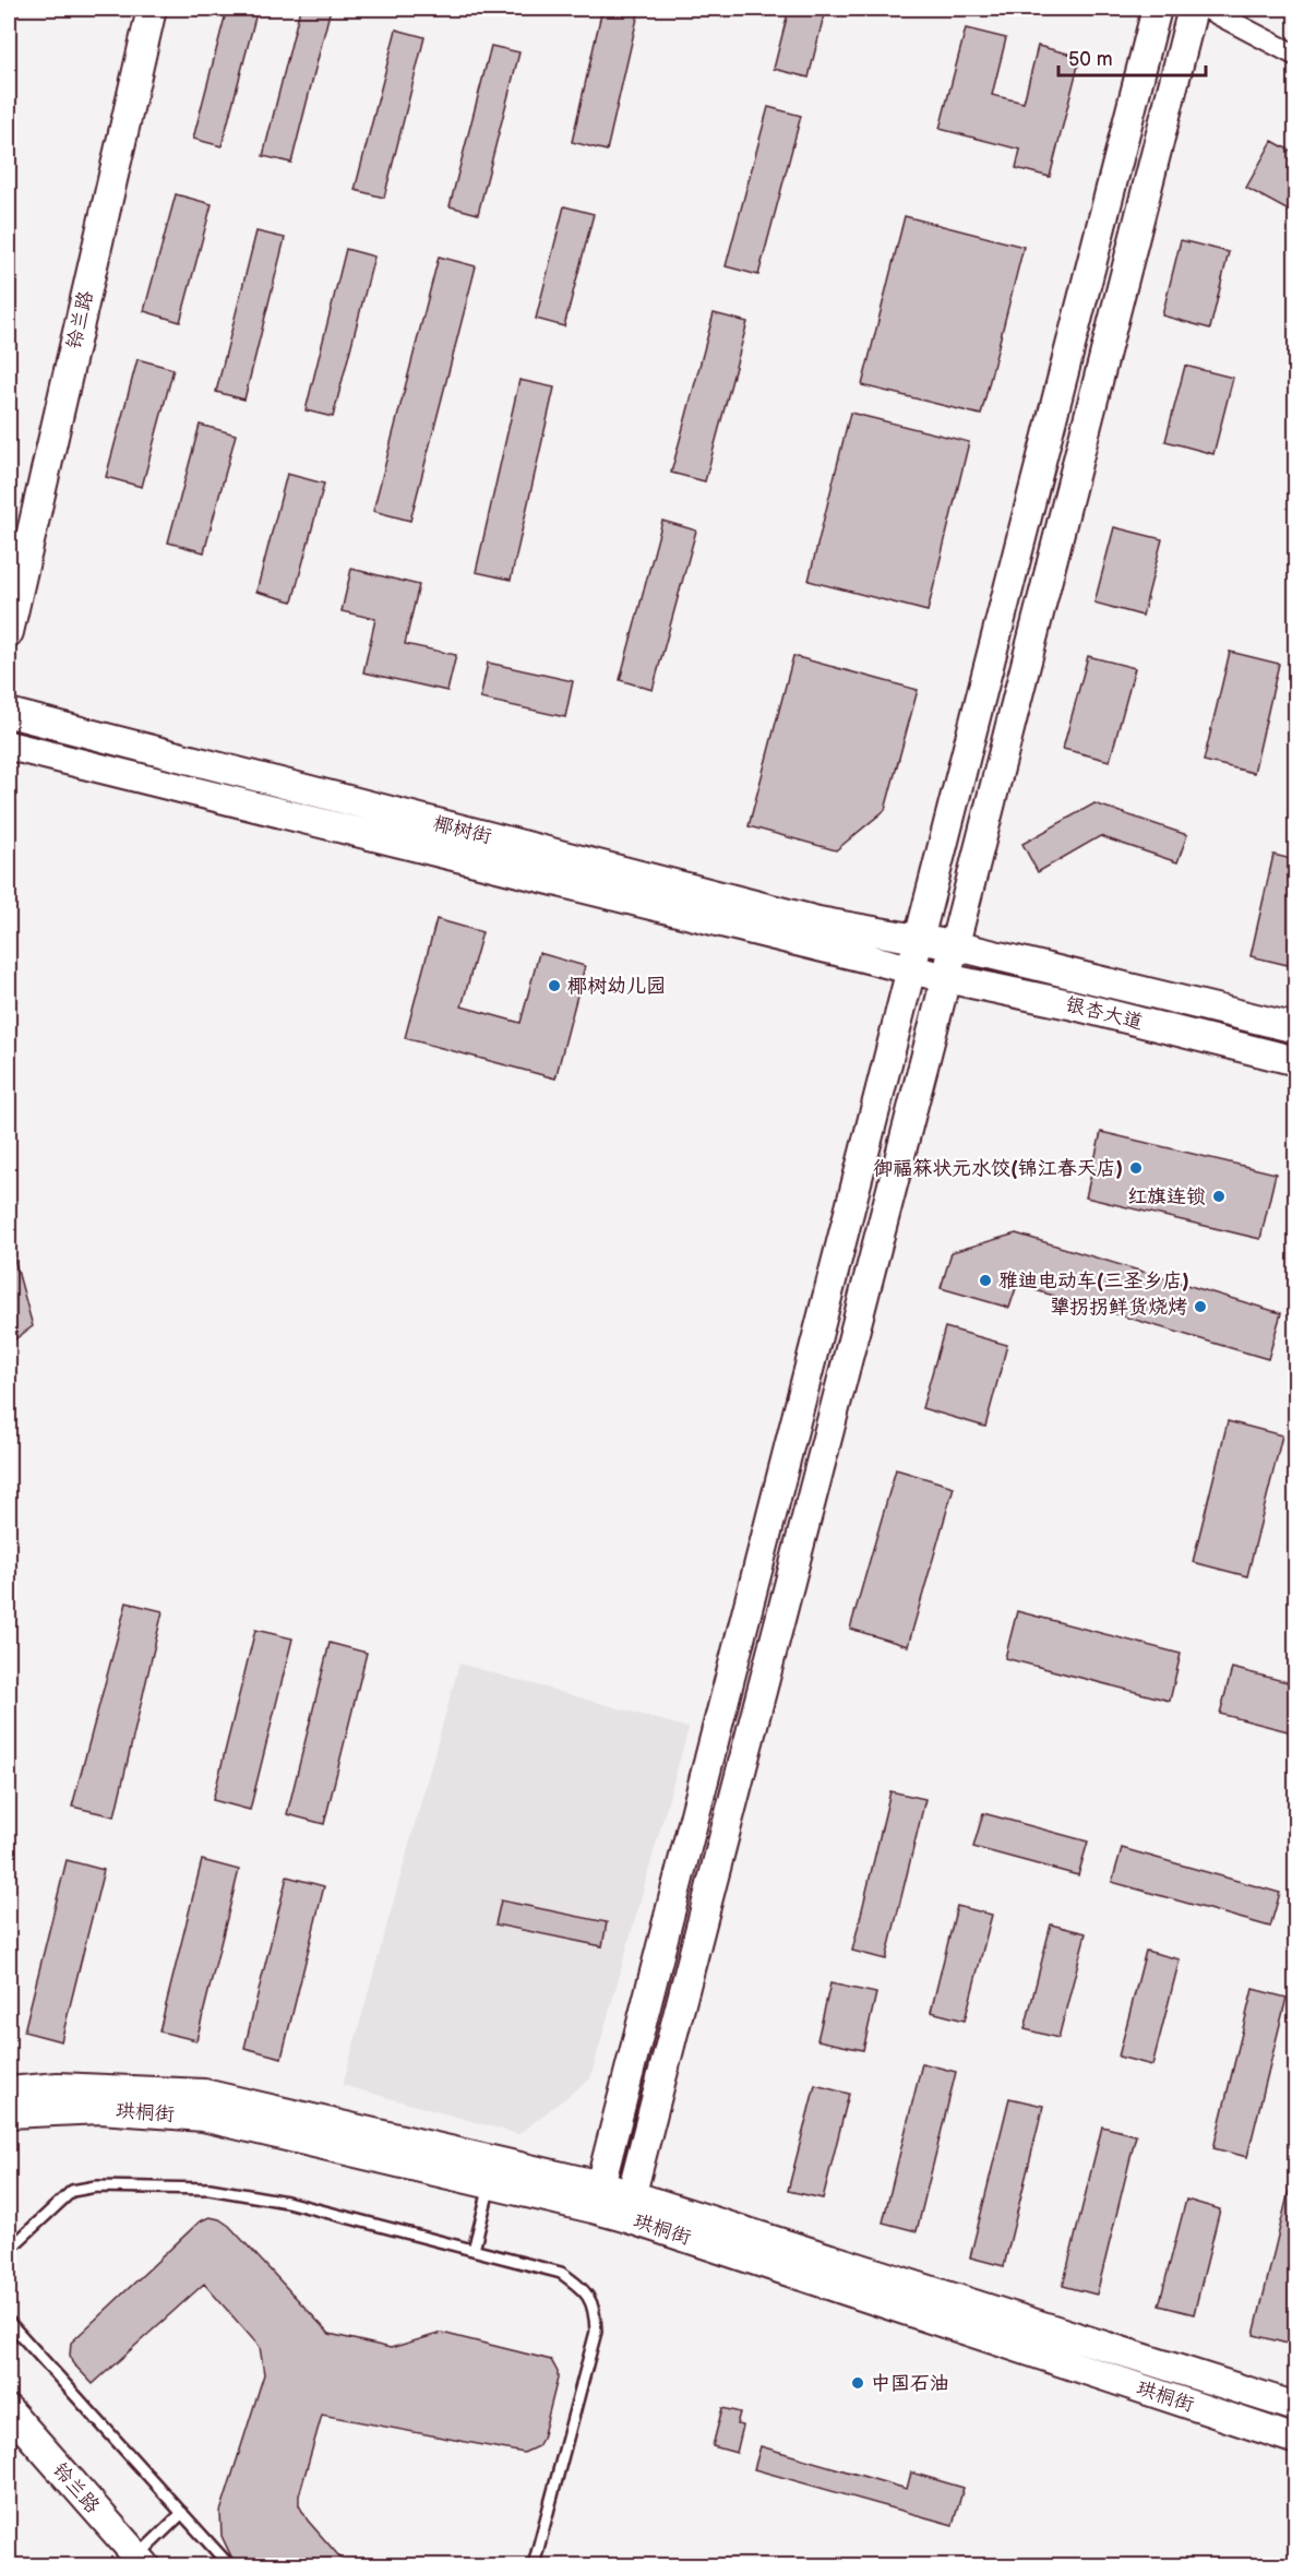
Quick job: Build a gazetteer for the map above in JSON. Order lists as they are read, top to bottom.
{
  "streets": {
    "street": [
      "铃兰路",
      "椰树街",
      "银杏大道",
      "珙桐街"
    ]
  },
  "crossings": [
    ["椰树街", "银杏大道"]
  ],
  "places": [
    "椰树幼儿园",
    "御福箖状元水饺(锦江春天店)",
    "红旗连锁",
    "雅迪电动车(三圣乡店)",
    "犟拐拐鲜货烧烤",
    "中国石油"
  ],
  "scale_bar": "50 m"
}
